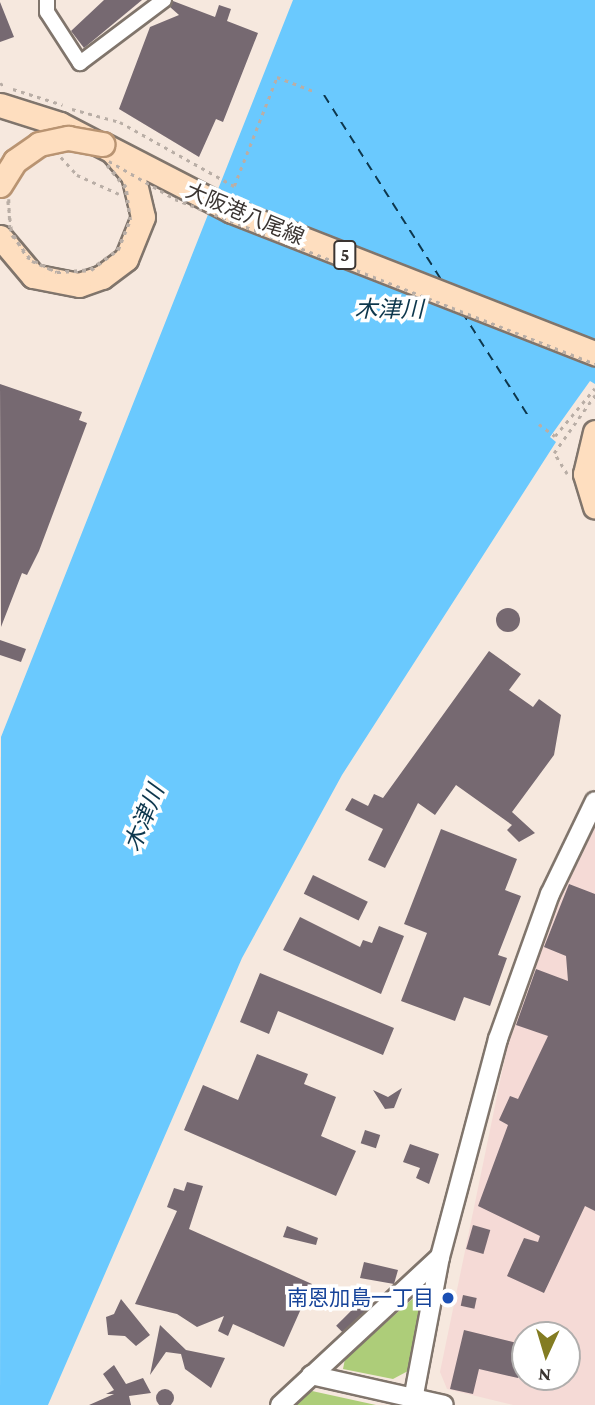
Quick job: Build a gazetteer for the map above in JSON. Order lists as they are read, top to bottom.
{
  "streets": {
    "main road": ["大阪港八尾線", "5"]
  },
  "water": ["木津川"],
  "places": ["南恩加島一丁目"],
  "north": "bottom"
}
